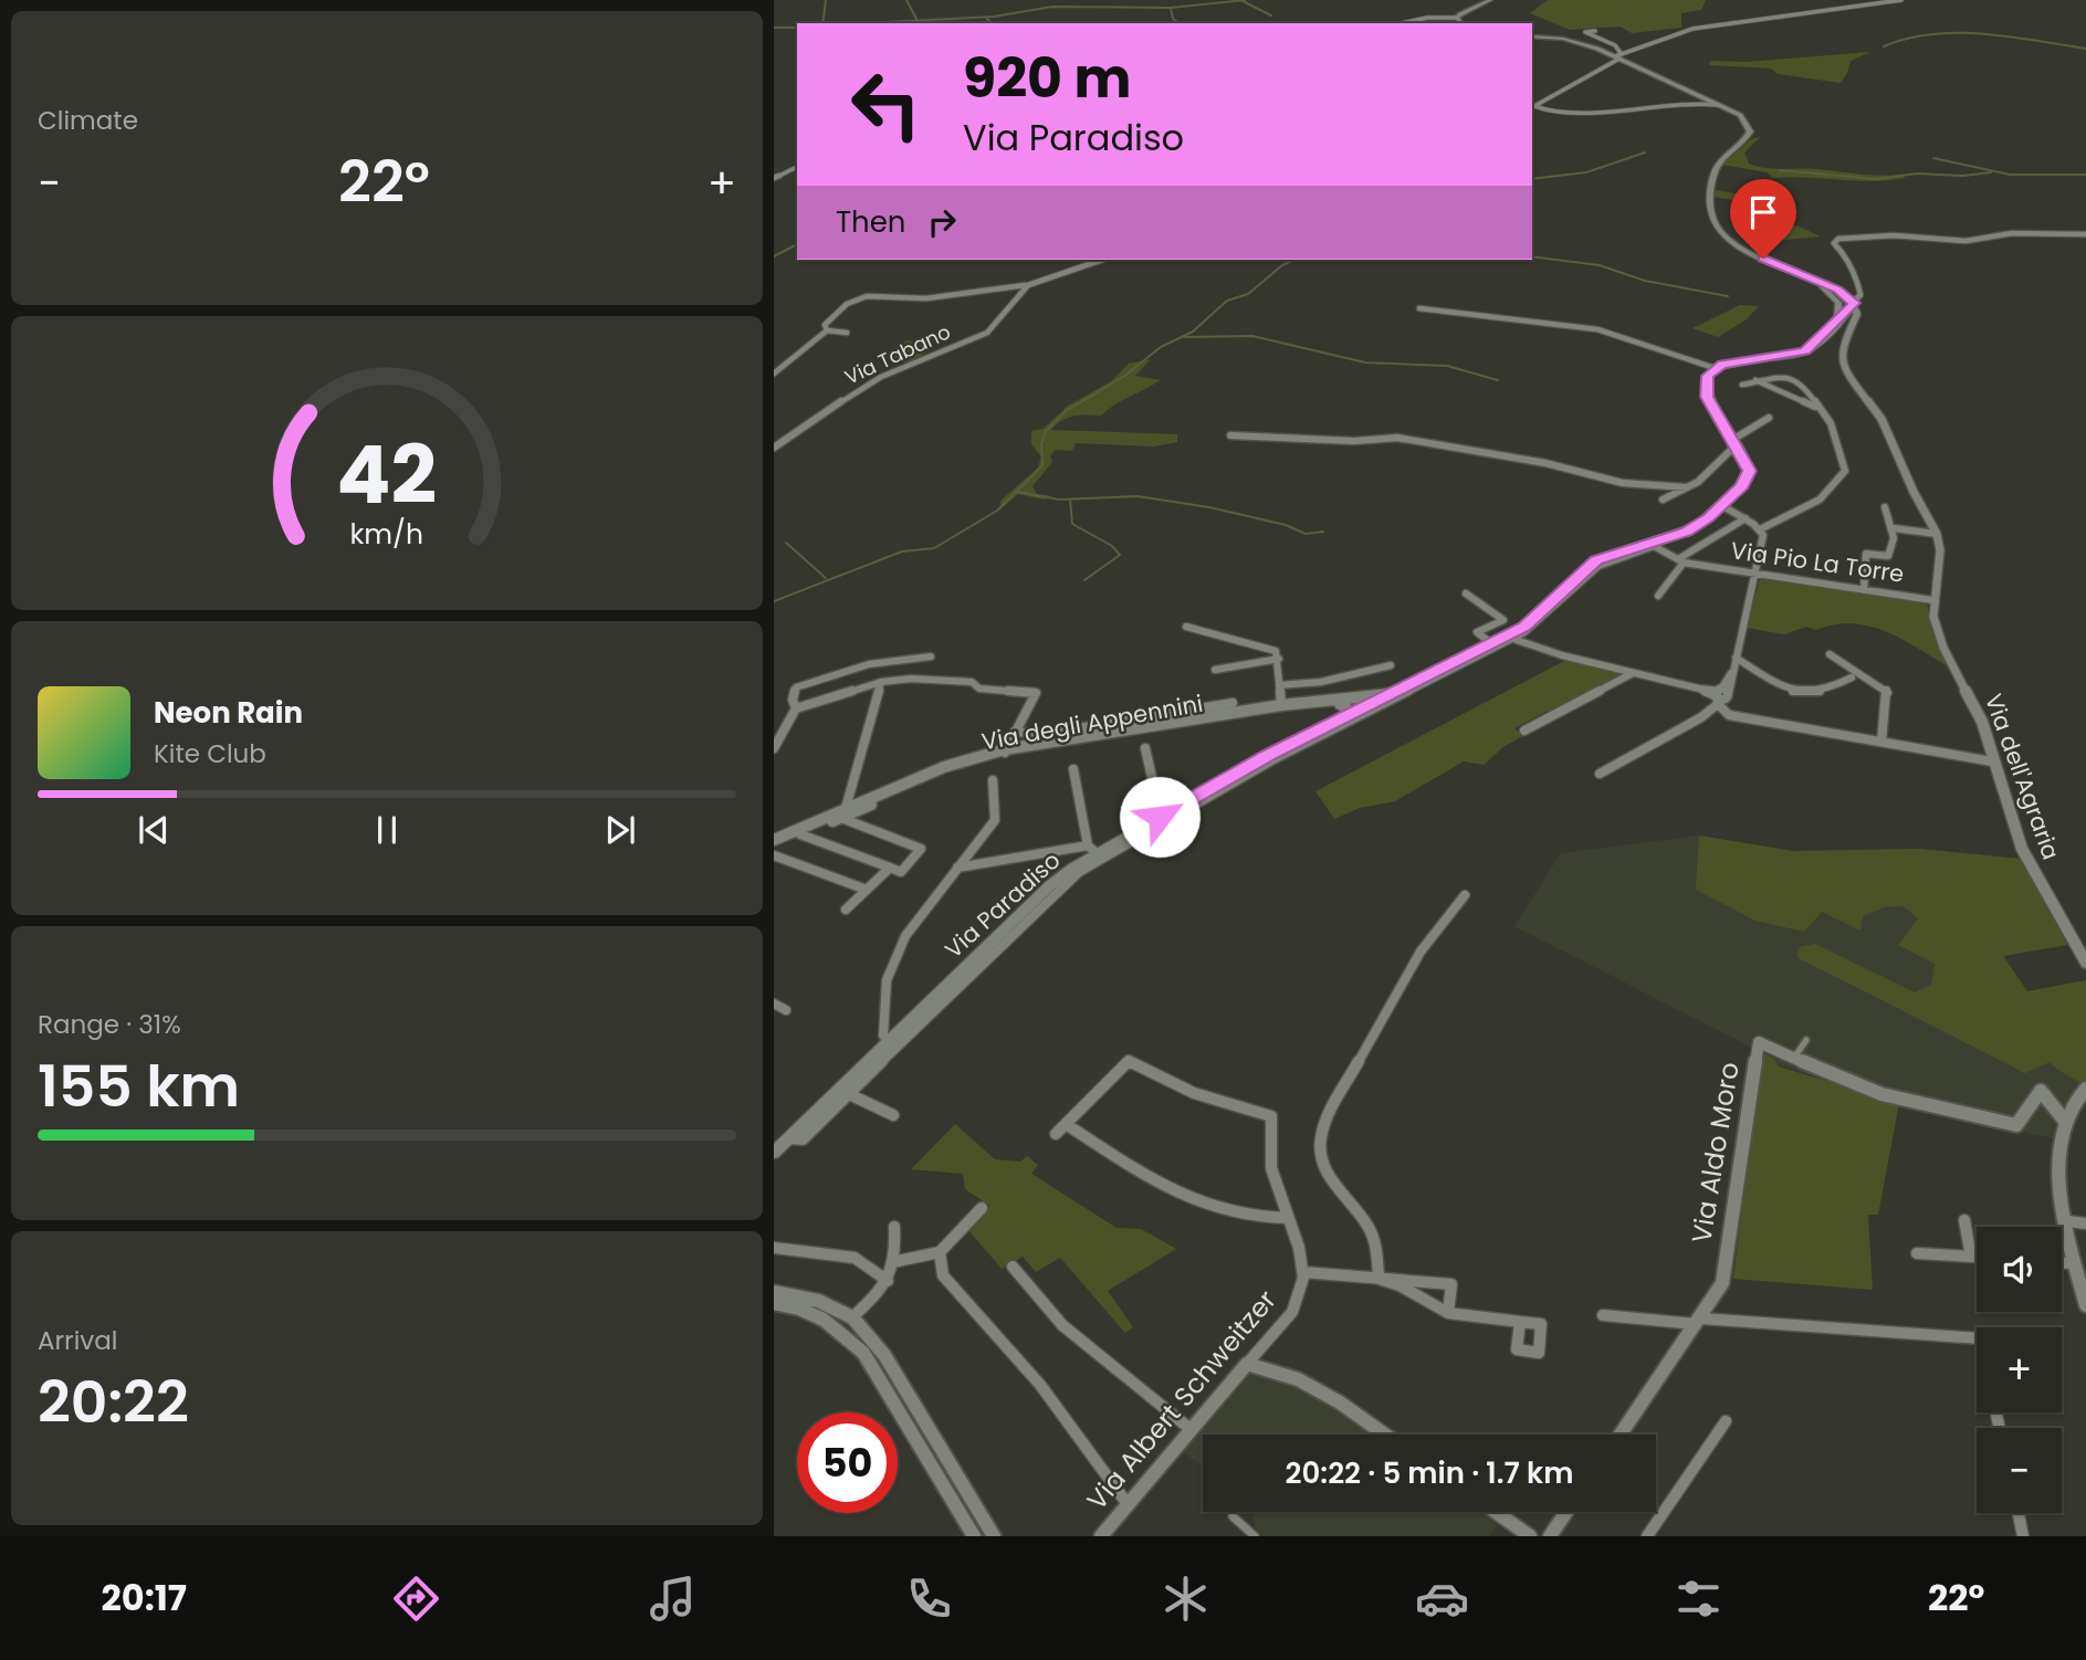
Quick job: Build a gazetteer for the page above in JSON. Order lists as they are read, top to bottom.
{
  "streets": {
    "main road": ["Via Paradiso"],
    "street": [
      "Via Tabano",
      "Via Pio La Torre",
      "Via degli Appennini",
      "Via dell'Agraria",
      "Via Aldo Moro",
      "Via Albert Schweitzer"
    ]
  },
  "crossings": [
    ["Via Pio La Torre", "Via dell'Agraria"],
    ["Via degli Appennini", "Via Paradiso"]
  ],
  "page": {
    "tile": [
      "Climate",
      ["Range · 31%", "155 km"],
      ["Arrival", "20:22"]
    ],
    "turn": ["920 m", "Via Paradiso"],
    "heat": ["−", "22°", "+"],
    "then": "Then",
    "song": ["Neon Rain", "Kite Club"],
    "map_buttons": ["+", "−"],
    "limit": "50",
    "trip": "20:22 · 5 min · 1.7 km",
    "tabs": ["20:17", "22°"],
    "gauge": ["42", "km/h"]
  }
}
